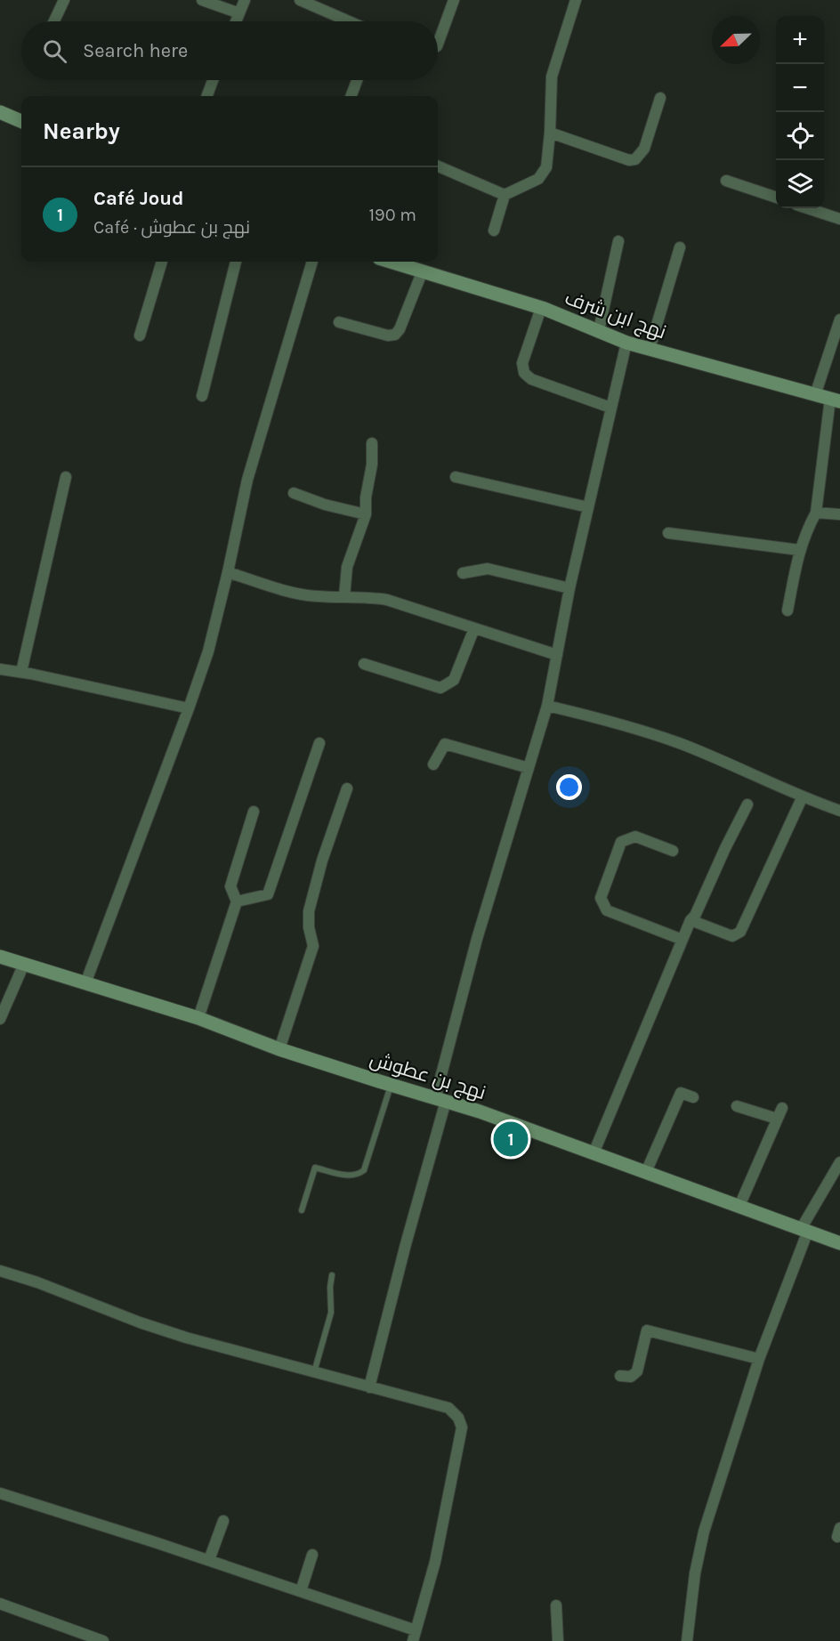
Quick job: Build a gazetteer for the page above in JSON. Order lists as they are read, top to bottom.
{
  "streets": {
    "street": ["نهج ابن شرف", "نهج بن عطوش"]
  },
  "north": "bottom left",
  "page": {
    "map_buttons": ["+", "−"],
    "search": "Search here",
    "heading": "Nearby",
    "list": [
      {
        "mark": "1",
        "name": "Café Joud",
        "note": "Café · نهج بن عطوش",
        "value": "190 m"
      }
    ],
    "pins": "1"
  }
}
